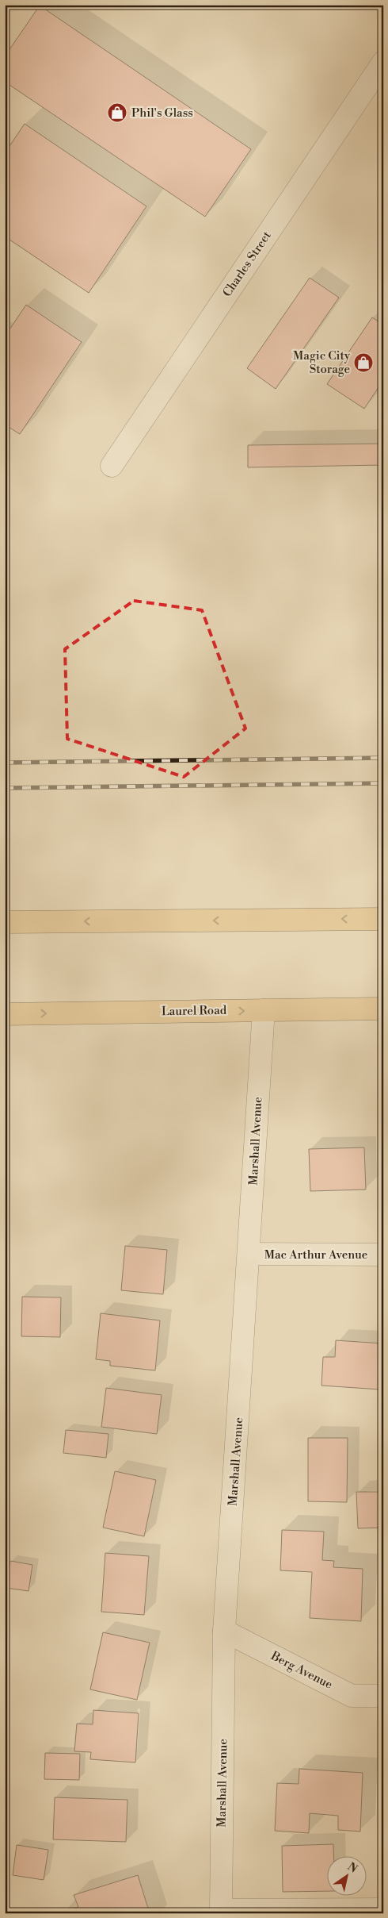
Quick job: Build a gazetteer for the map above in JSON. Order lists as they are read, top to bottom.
{
  "streets": {
    "main road": ["Laurel Road"],
    "street": [
      "Charles Street",
      "Marshall Avenue",
      "Mac Arthur Avenue",
      "Berg Avenue"
    ]
  },
  "crossings": [
    ["Laurel Road", "Marshall Avenue"],
    ["Marshall Avenue", "Mac Arthur Avenue"],
    ["Marshall Avenue", "Berg Avenue"]
  ],
  "places": {
    "shop": ["Phil's Glass", "Magic City Storage"]
  },
  "north": "top right"
}
